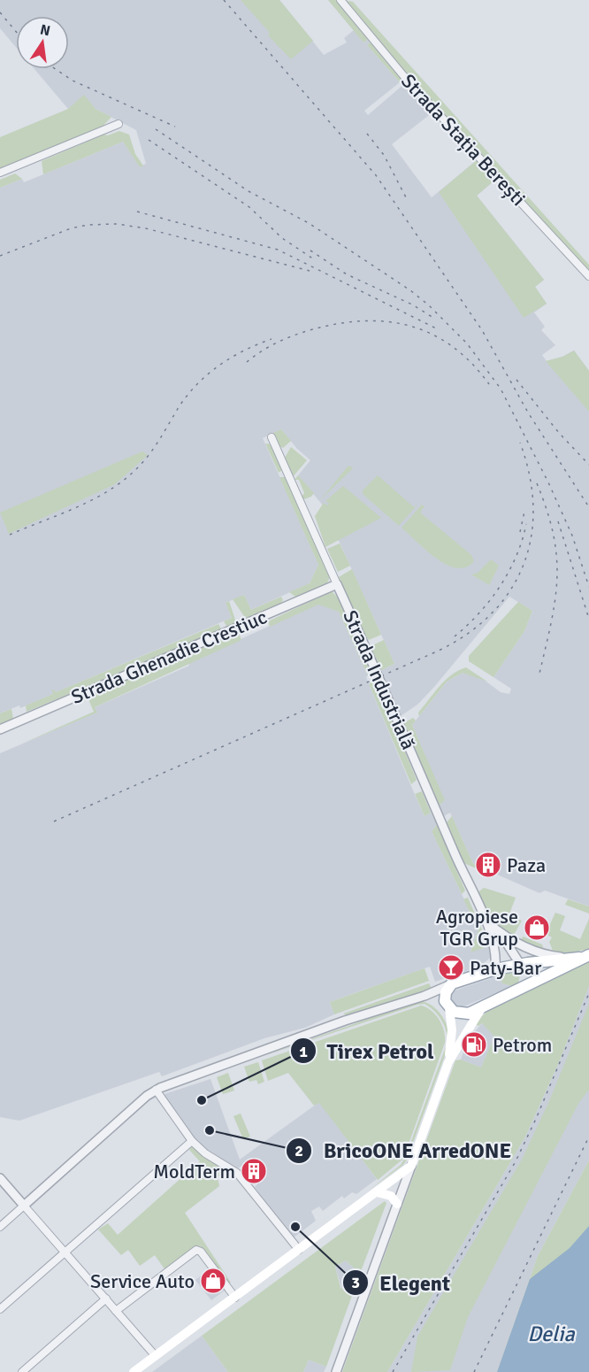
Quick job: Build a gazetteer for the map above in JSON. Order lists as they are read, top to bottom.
{
  "streets": {
    "street": ["Strada Stația Berești", "Strada Ghenadie Crestiuc", "Strada Industrială"]
  },
  "crossings": [
    ["Strada Ghenadie Crestiuc", "Strada Industrială"]
  ],
  "water": ["Delia"],
  "places": {
    "building": ["Paza", "MoldTerm"],
    "shop": ["Agropiese TGR Grup", "Service Auto"],
    "bar": ["Paty-Bar"],
    "fuel station": ["Petrom"],
    "other": ["Tirex Petrol", "BricoONE ArredONE", "Elegent"]
  },
  "north": "top"
}
